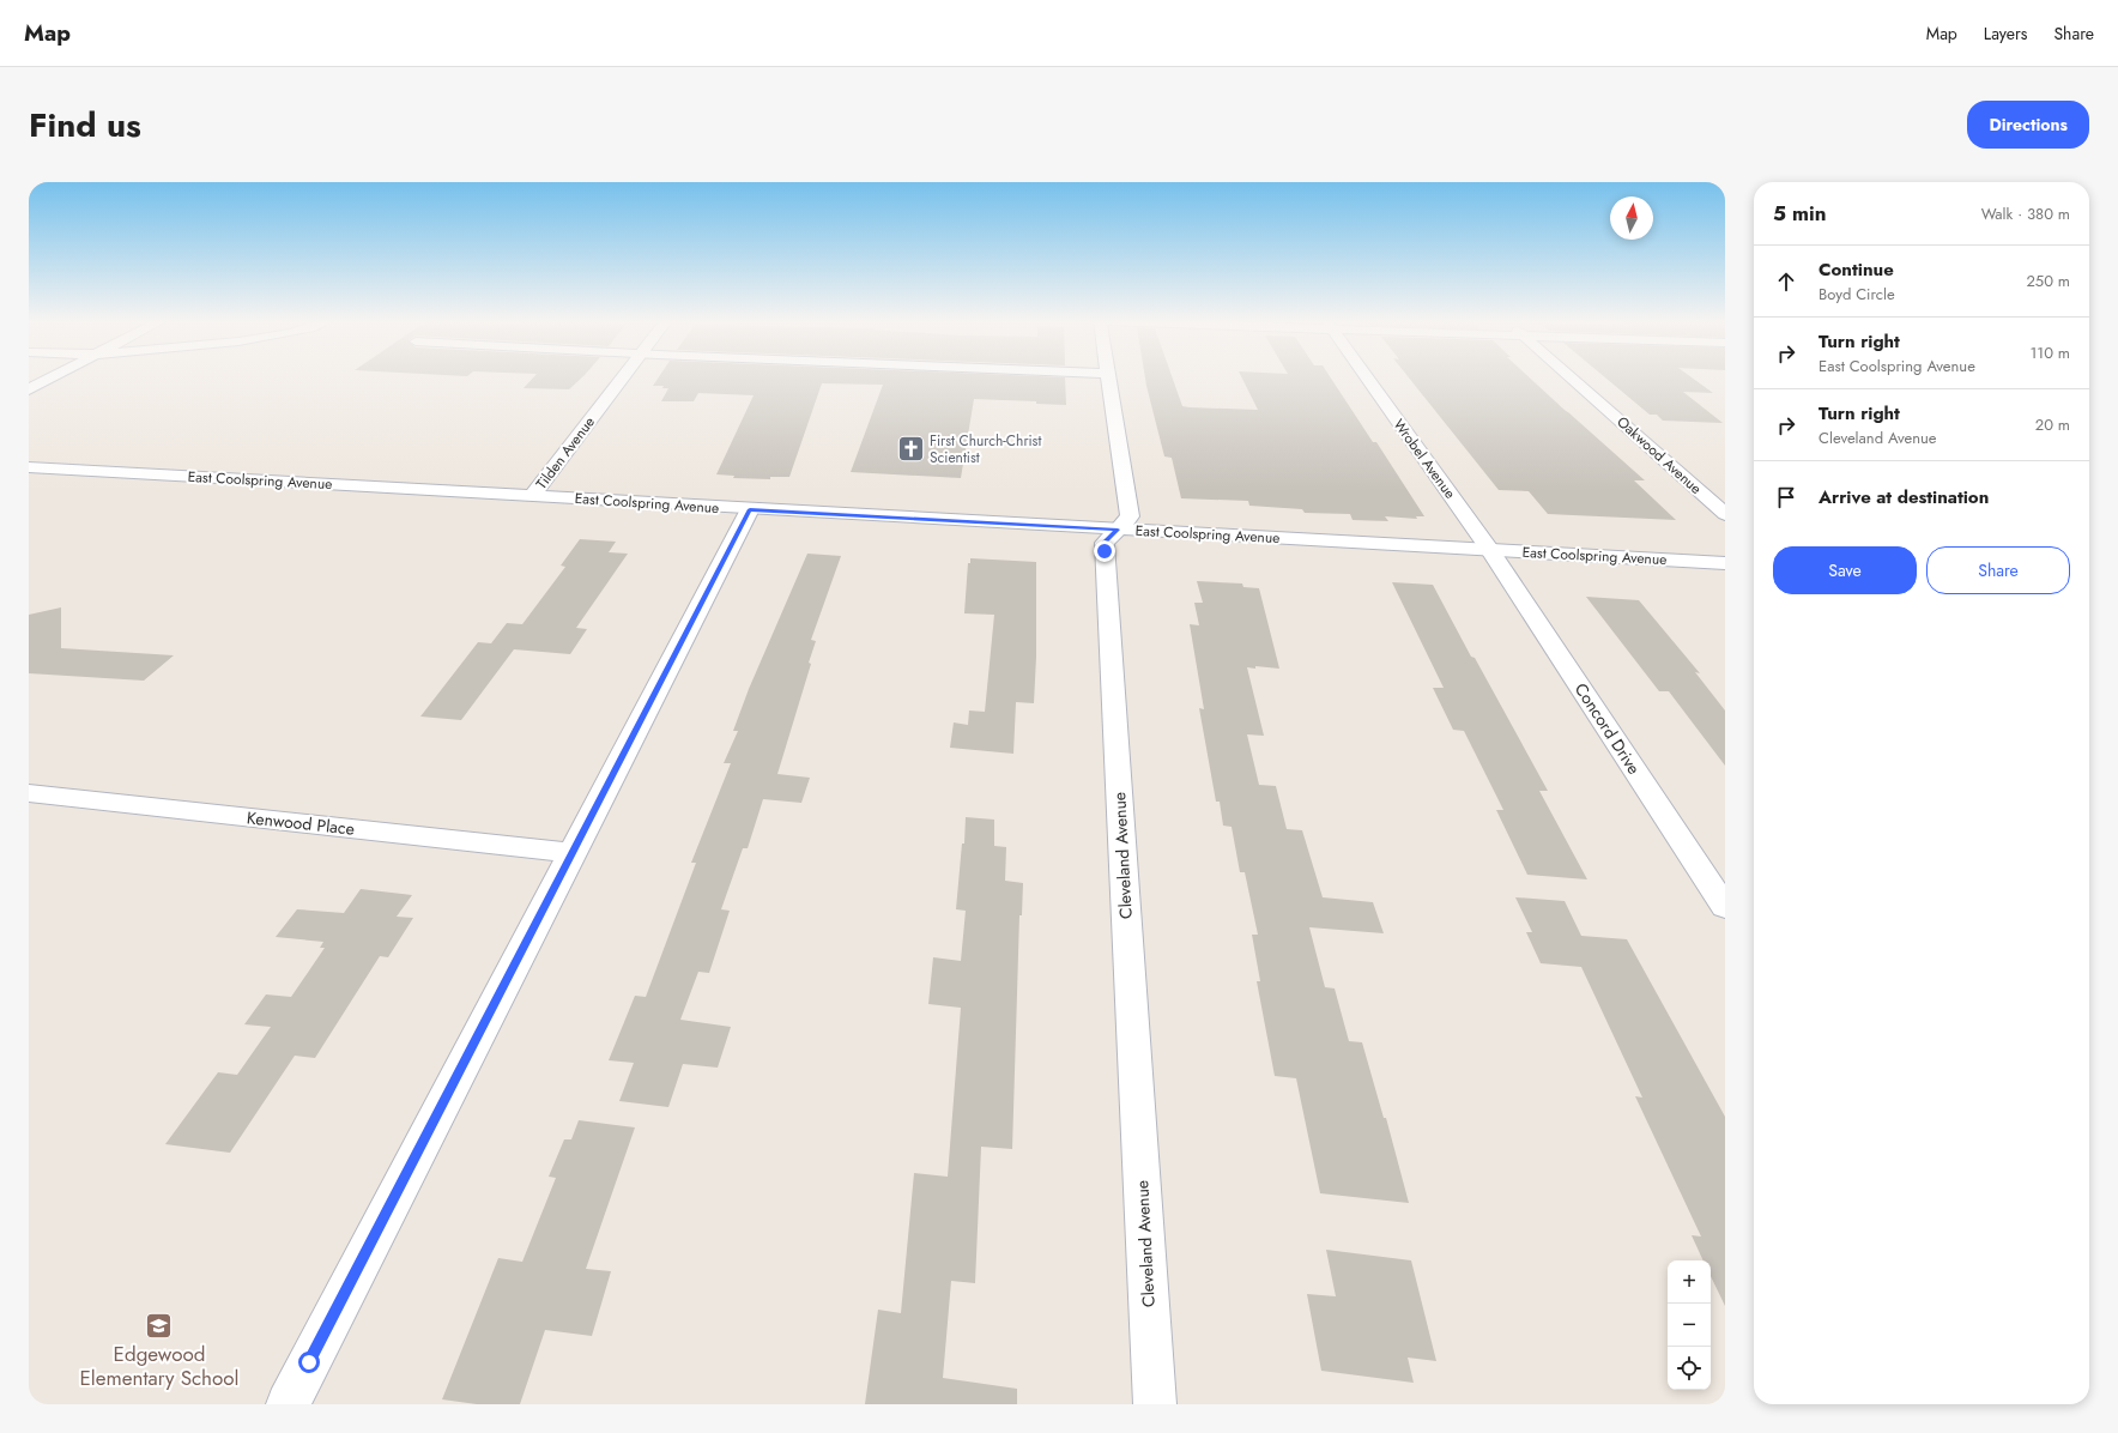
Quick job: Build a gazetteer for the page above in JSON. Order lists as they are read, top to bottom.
{
  "streets": {
    "street": [
      "Tilden Avenue",
      "Oakwood Avenue",
      "Wrobel Avenue",
      "East Coolspring Avenue",
      "Concord Drive",
      "Kenwood Place",
      "Cleveland Avenue"
    ]
  },
  "crossings": [
    ["Tilden Avenue", "East Coolspring Avenue"],
    ["Wrobel Avenue", "East Coolspring Avenue"],
    ["Wrobel Avenue", "Concord Drive"],
    ["East Coolspring Avenue", "Concord Drive"],
    ["East Coolspring Avenue", "Cleveland Avenue"]
  ],
  "places": {
    "church": ["First Church-Christ Scientist"],
    "school or university": ["Edgewood Elementary School"]
  },
  "north": "top",
  "page": {
    "header": "Map",
    "nav": ["Map", "Layers", "Share"],
    "title": "Find us",
    "buttons": [
      "Directions",
      ["Save", "Share"]
    ],
    "heading": ["5 min", "Walk · 380 m"],
    "list": [
      ["Continue", "Boyd Circle", "250 m"],
      ["Turn right", "East Coolspring Avenue", "110 m"],
      ["Turn right", "Cleveland Avenue", "20 m"],
      "Arrive at destination"
    ],
    "map_buttons": ["+", "−"]
  }
}
